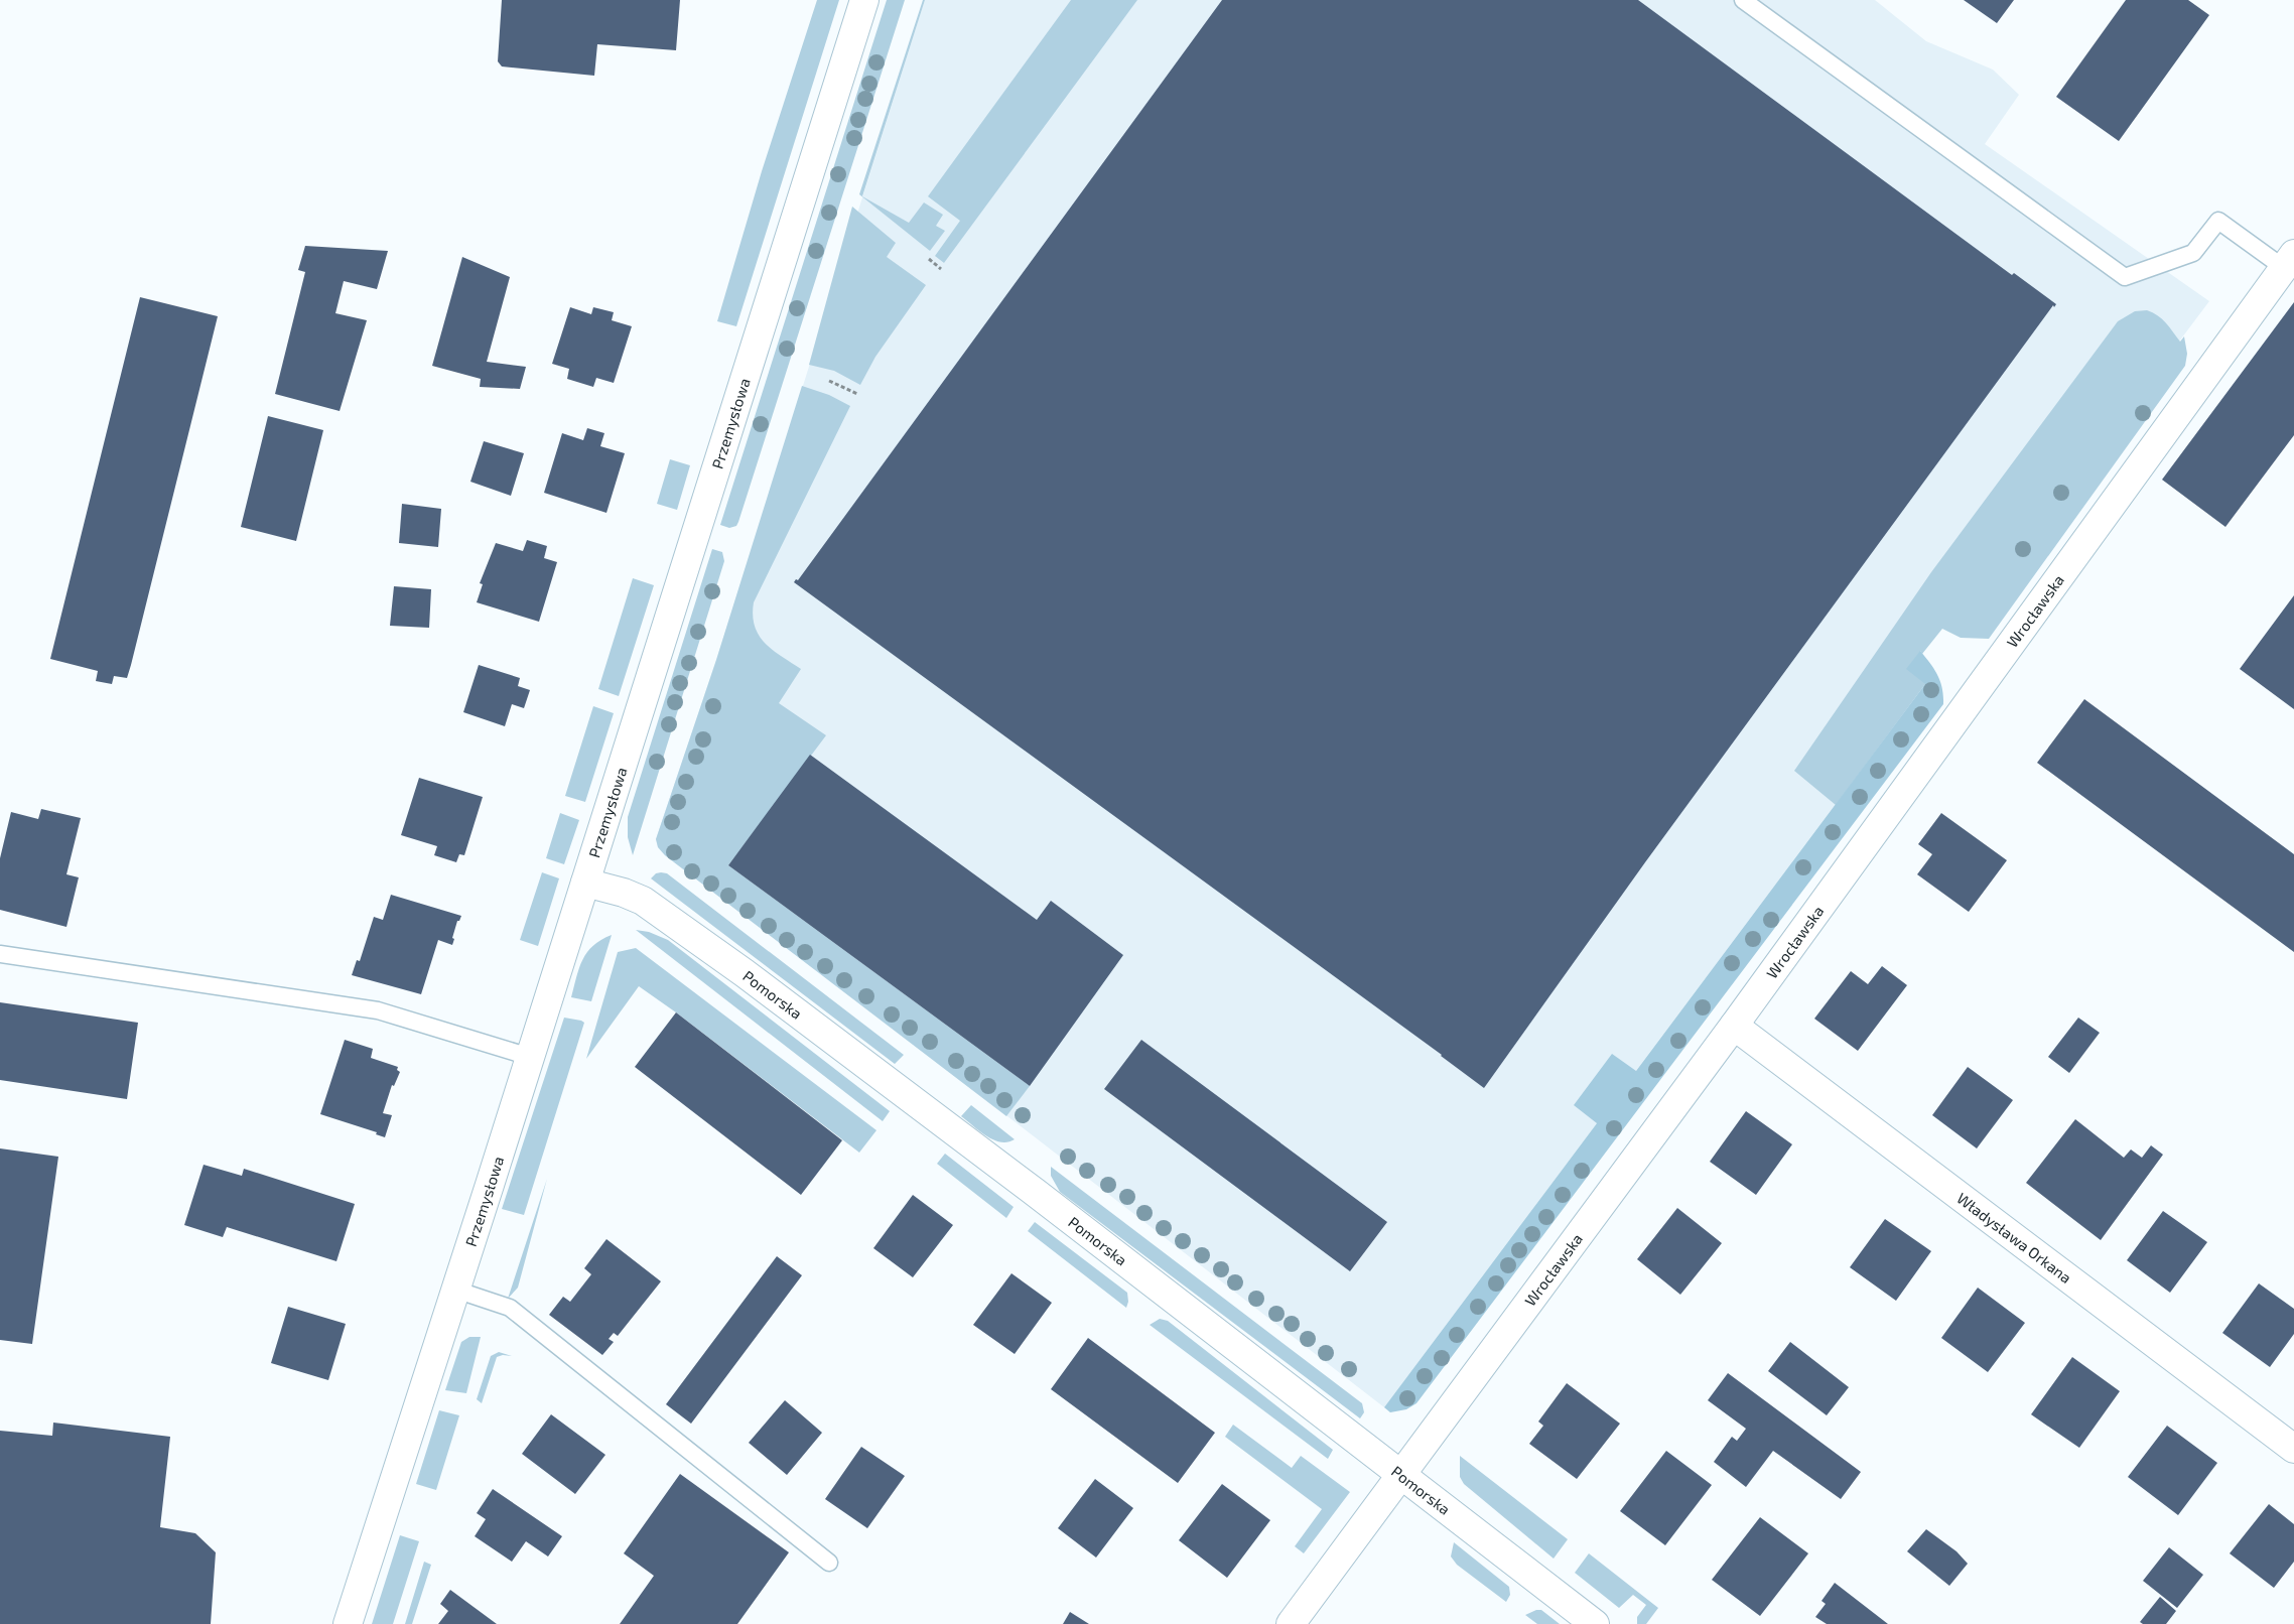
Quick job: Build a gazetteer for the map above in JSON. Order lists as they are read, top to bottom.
{
  "streets": {
    "street": [
      "Przemysłowa",
      "Wrocławska",
      "Pomorska",
      "Władysława Orkana"
    ]
  },
  "crossings": [
    ["Przemysłowa", "Pomorska"],
    ["Wrocławska", "Pomorska"],
    ["Wrocławska", "Władysława Orkana"]
  ]
}
